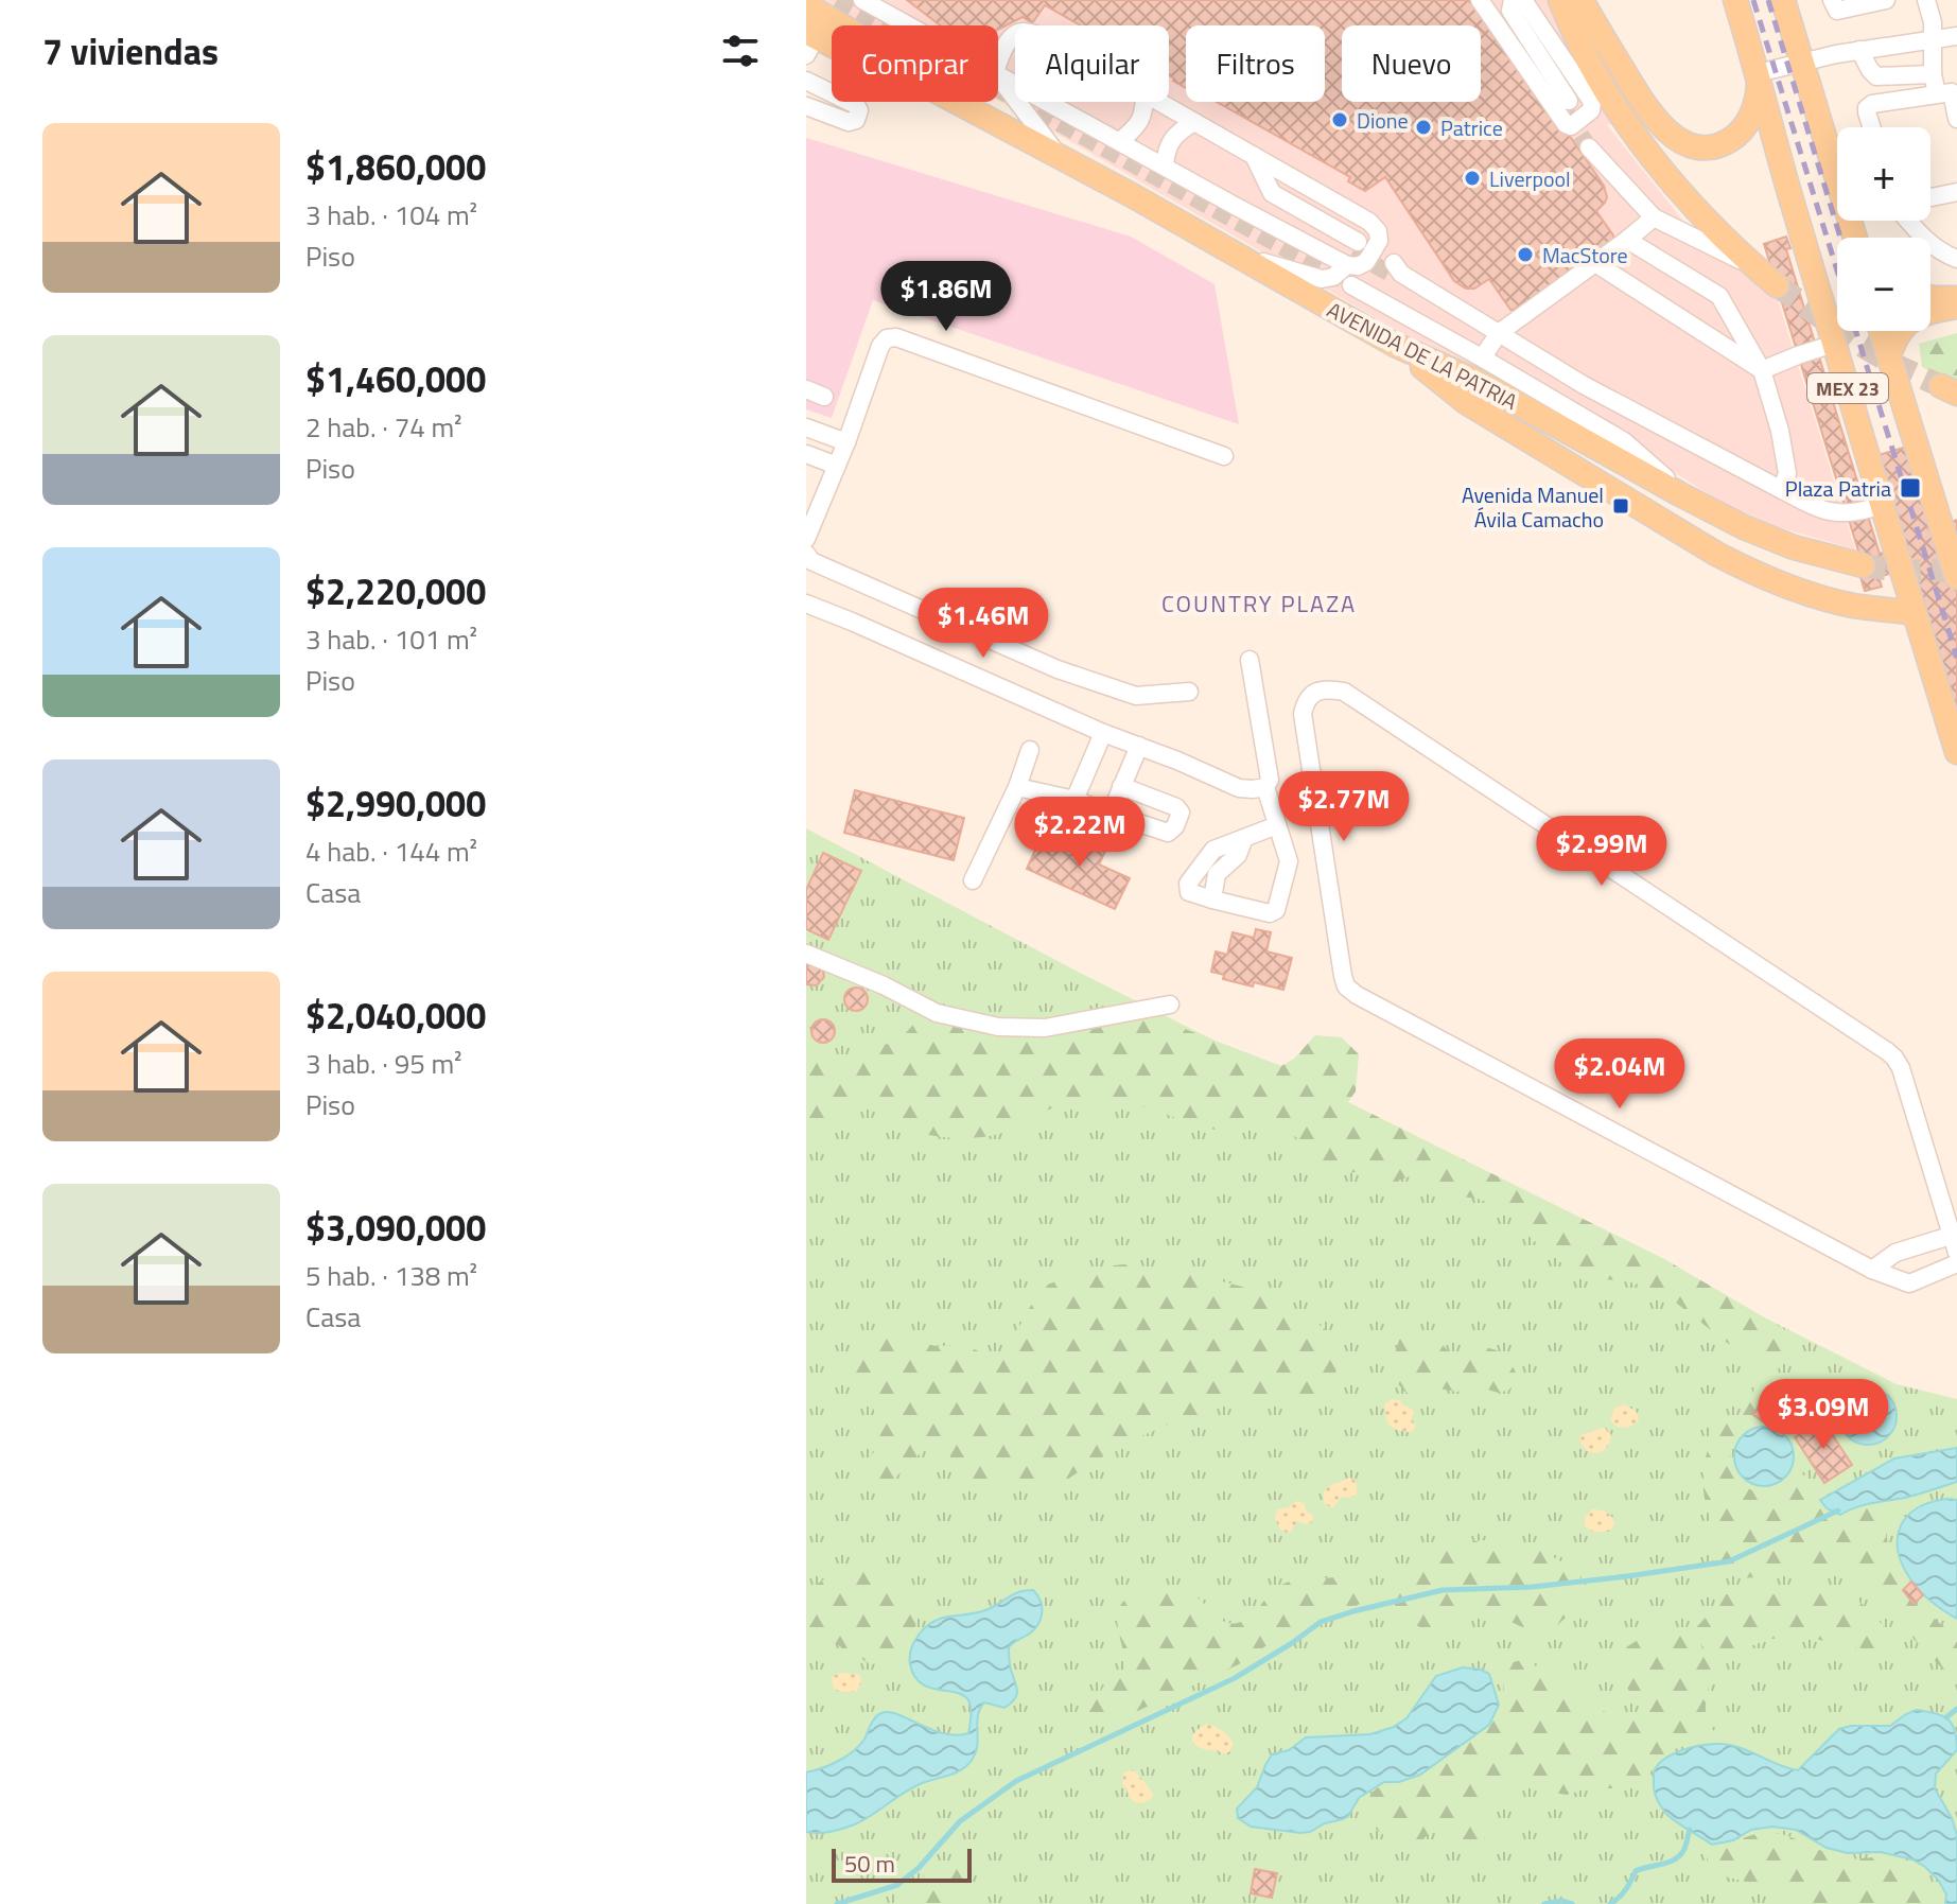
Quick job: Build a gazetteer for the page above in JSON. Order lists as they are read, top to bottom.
{
  "streets": {
    "main road": ["AVENIDA DE LA PATRIA", "MEX 23"]
  },
  "districts": ["COUNTRY PLAZA"],
  "places": {
    "other": [
      "Dione",
      "Patrice",
      "Liverpool",
      "MacStore"
    ],
    "transit": ["Plaza Patria", "Avenida Manuel Ávila Camacho"]
  },
  "scale_bar": "50 m",
  "page": {
    "heading": "7 viviendas",
    "chip": [
      "Comprar",
      "Alquilar",
      "Filtros",
      "Nuevo"
    ],
    "list": [
      {
        "name": "$1,860,000",
        "note": "3 hab. · 104 m² · Piso"
      },
      {
        "name": "$1,460,000",
        "note": "2 hab. · 74 m² · Piso"
      },
      {
        "name": "$2,220,000",
        "note": "3 hab. · 101 m² · Piso"
      },
      {
        "name": "$2,990,000",
        "note": "4 hab. · 144 m² · Casa"
      },
      {
        "name": "$2,040,000",
        "note": "3 hab. · 95 m² · Piso"
      },
      {
        "name": "$3,090,000",
        "note": "5 hab. · 138 m² · Casa"
      }
    ],
    "map_buttons": ["+", "−"],
    "price": [
      "$1.86M",
      "$1.46M",
      "$2.77M",
      "$2.22M",
      "$2.99M",
      "$2.04M",
      "$3.09M"
    ],
    "scale": "50 m"
  }
}
